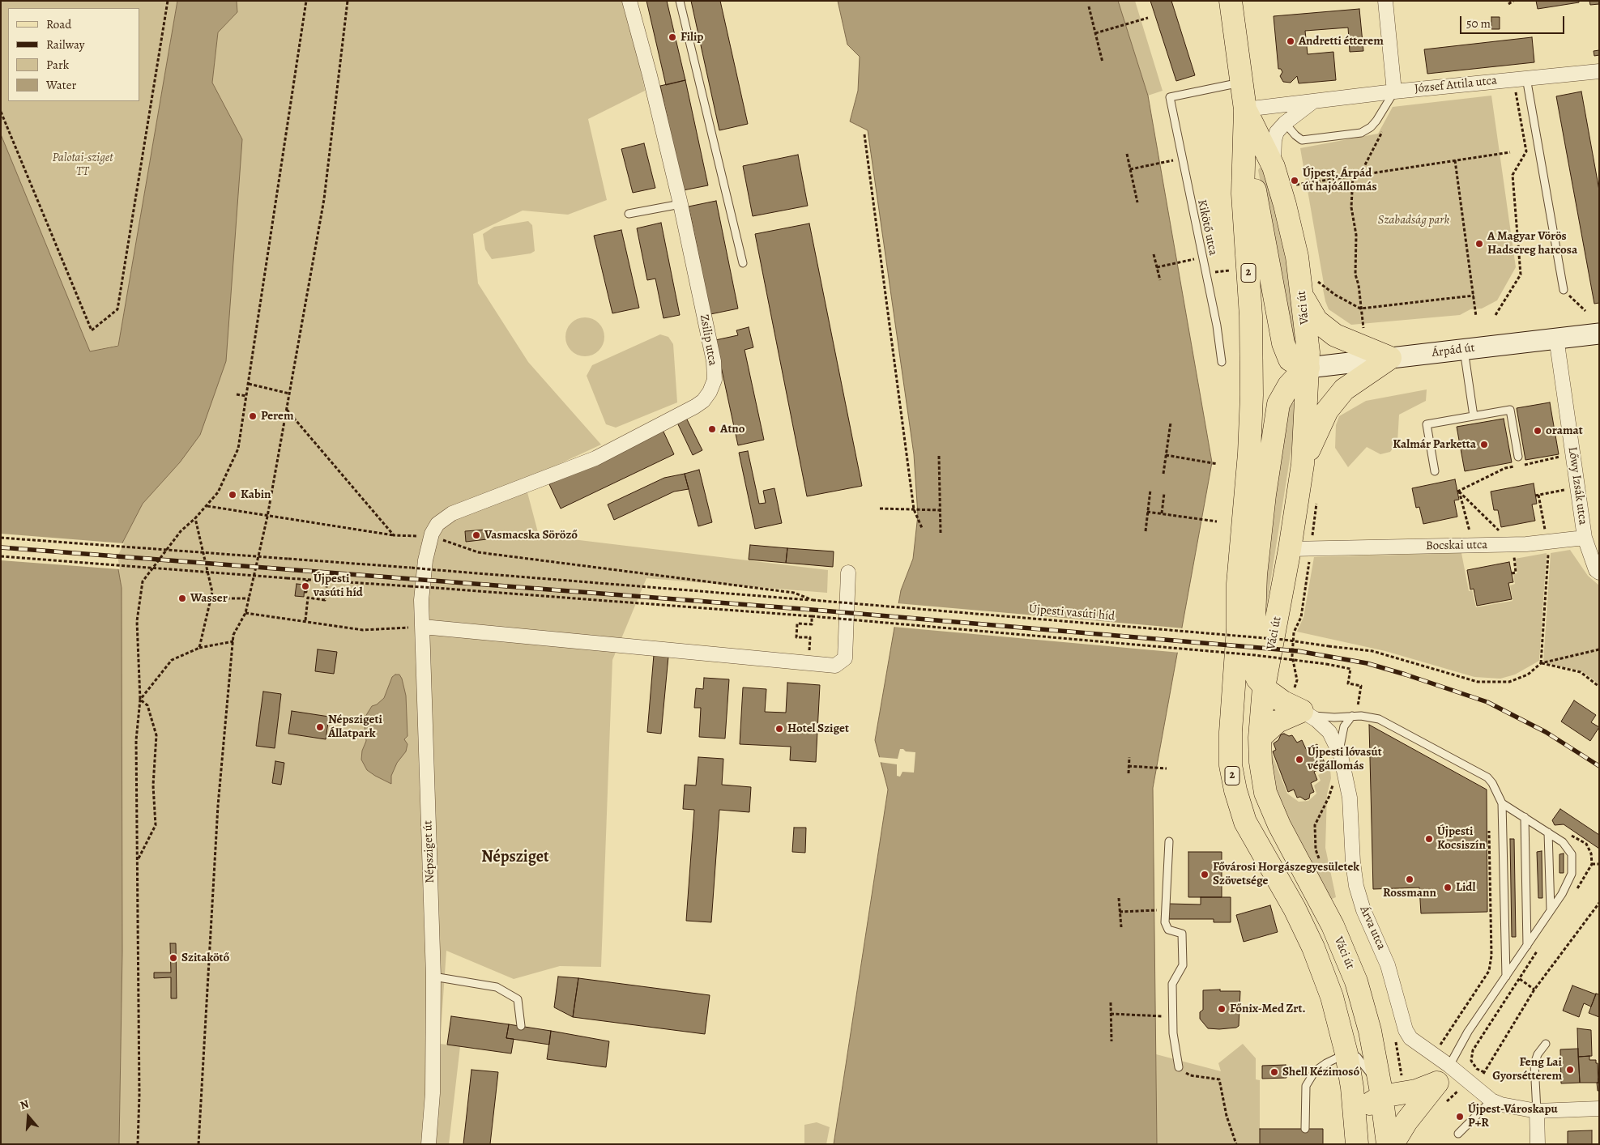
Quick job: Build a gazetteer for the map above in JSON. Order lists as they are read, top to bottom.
{
  "streets": {
    "main road": ["2", "Váci út", "Árpád út"],
    "street": [
      "József Attila utca",
      "Zsilip utca",
      "Lőwy Izsák utca",
      "Bocskai utca",
      "Népsziget út",
      "Árva utca"
    ],
    "lane": ["Kikötő utca"],
    "path": ["Újpesti vasúti híd"]
  },
  "crossings": [
    ["József Attila utca", "Váci út"],
    ["Kikötő utca", "Váci út"],
    ["Váci út", "Árpád út"],
    ["Váci út", "Bocskai utca"],
    ["Zsilip utca", "Újpesti vasúti híd"],
    ["Zsilip utca", "Népsziget út"],
    ["Árpád út", "Lőwy Izsák utca"],
    ["Lőwy Izsák utca", "Bocskai utca"],
    ["Újpesti vasúti híd", "Népsziget út"]
  ],
  "districts": ["Népsziget"],
  "parks": ["Palotai-sziget TT", "Szabadság park"],
  "places": [
    "Filip",
    "Andretti étterem",
    "Újpest, Árpád út hajóállomás",
    "A Magyar Vörös Hadsereg harcosa",
    "Perem",
    "Atno",
    "oramat",
    "Kalmár Parketta",
    "Kabin",
    "Vasmacska Söröző",
    "Újpesti vasúti híd",
    "Wasser",
    "Népszigeti Állatpark",
    "Hotel Sziget",
    "Újpesti lóvasút végállomás",
    "Újpesti Kocsiszín",
    "Fővárosi Horgászegyesületek Szövetsége",
    "Rossmann",
    "Lidl",
    "Szitakötő",
    "Főnix-Med Zrt.",
    "Feng Lai Gyorsétterem",
    "Shell Kézimosó",
    "Újpest-Városkapu P+R"
  ],
  "legend": [
    "Road",
    "Railway",
    "Park",
    "Water"
  ],
  "scale_bar": "50 m",
  "north": "top"
}
